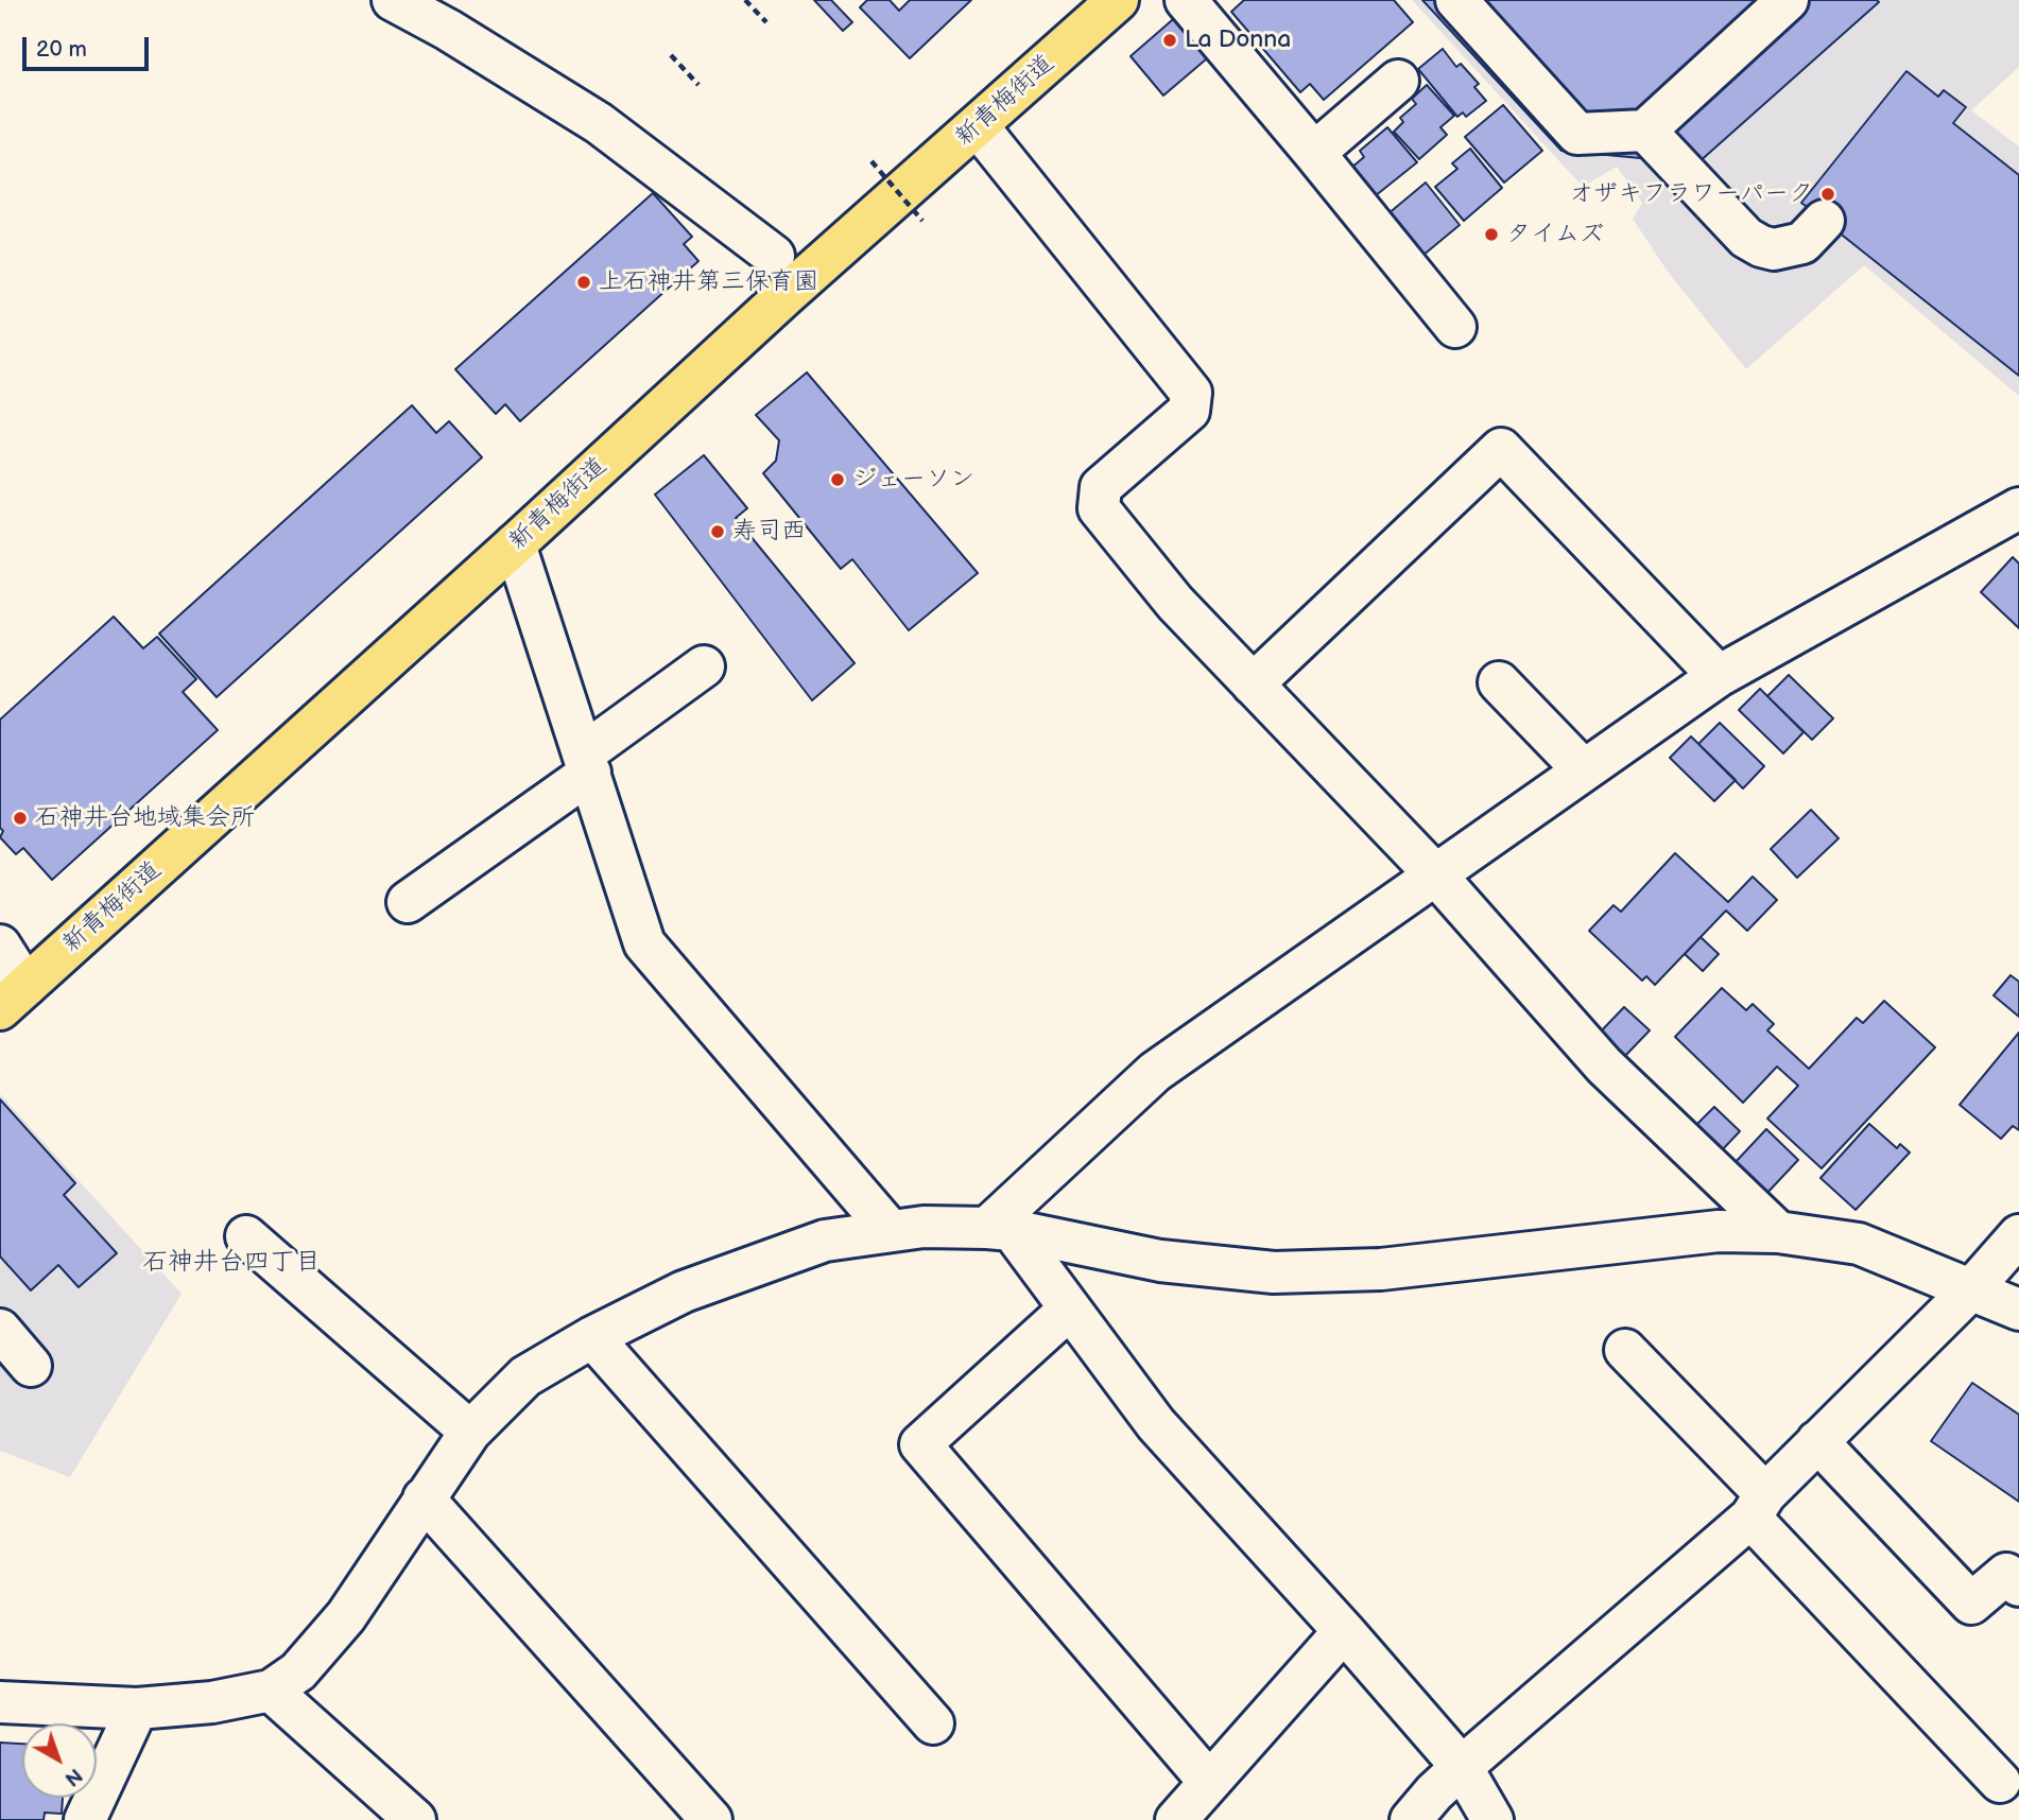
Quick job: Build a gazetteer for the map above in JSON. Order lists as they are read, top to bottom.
{
  "streets": {
    "main road": ["新青梅街道"]
  },
  "districts": ["石神井台四丁目"],
  "places": [
    "La Donna",
    "オザキフラワーパーク",
    "タイムズ",
    "上石神井第三保育園",
    "ジェーソン",
    "寿司西",
    "石神井台地域集会所"
  ],
  "scale_bar": "20 m",
  "north": "bottom right"
}
